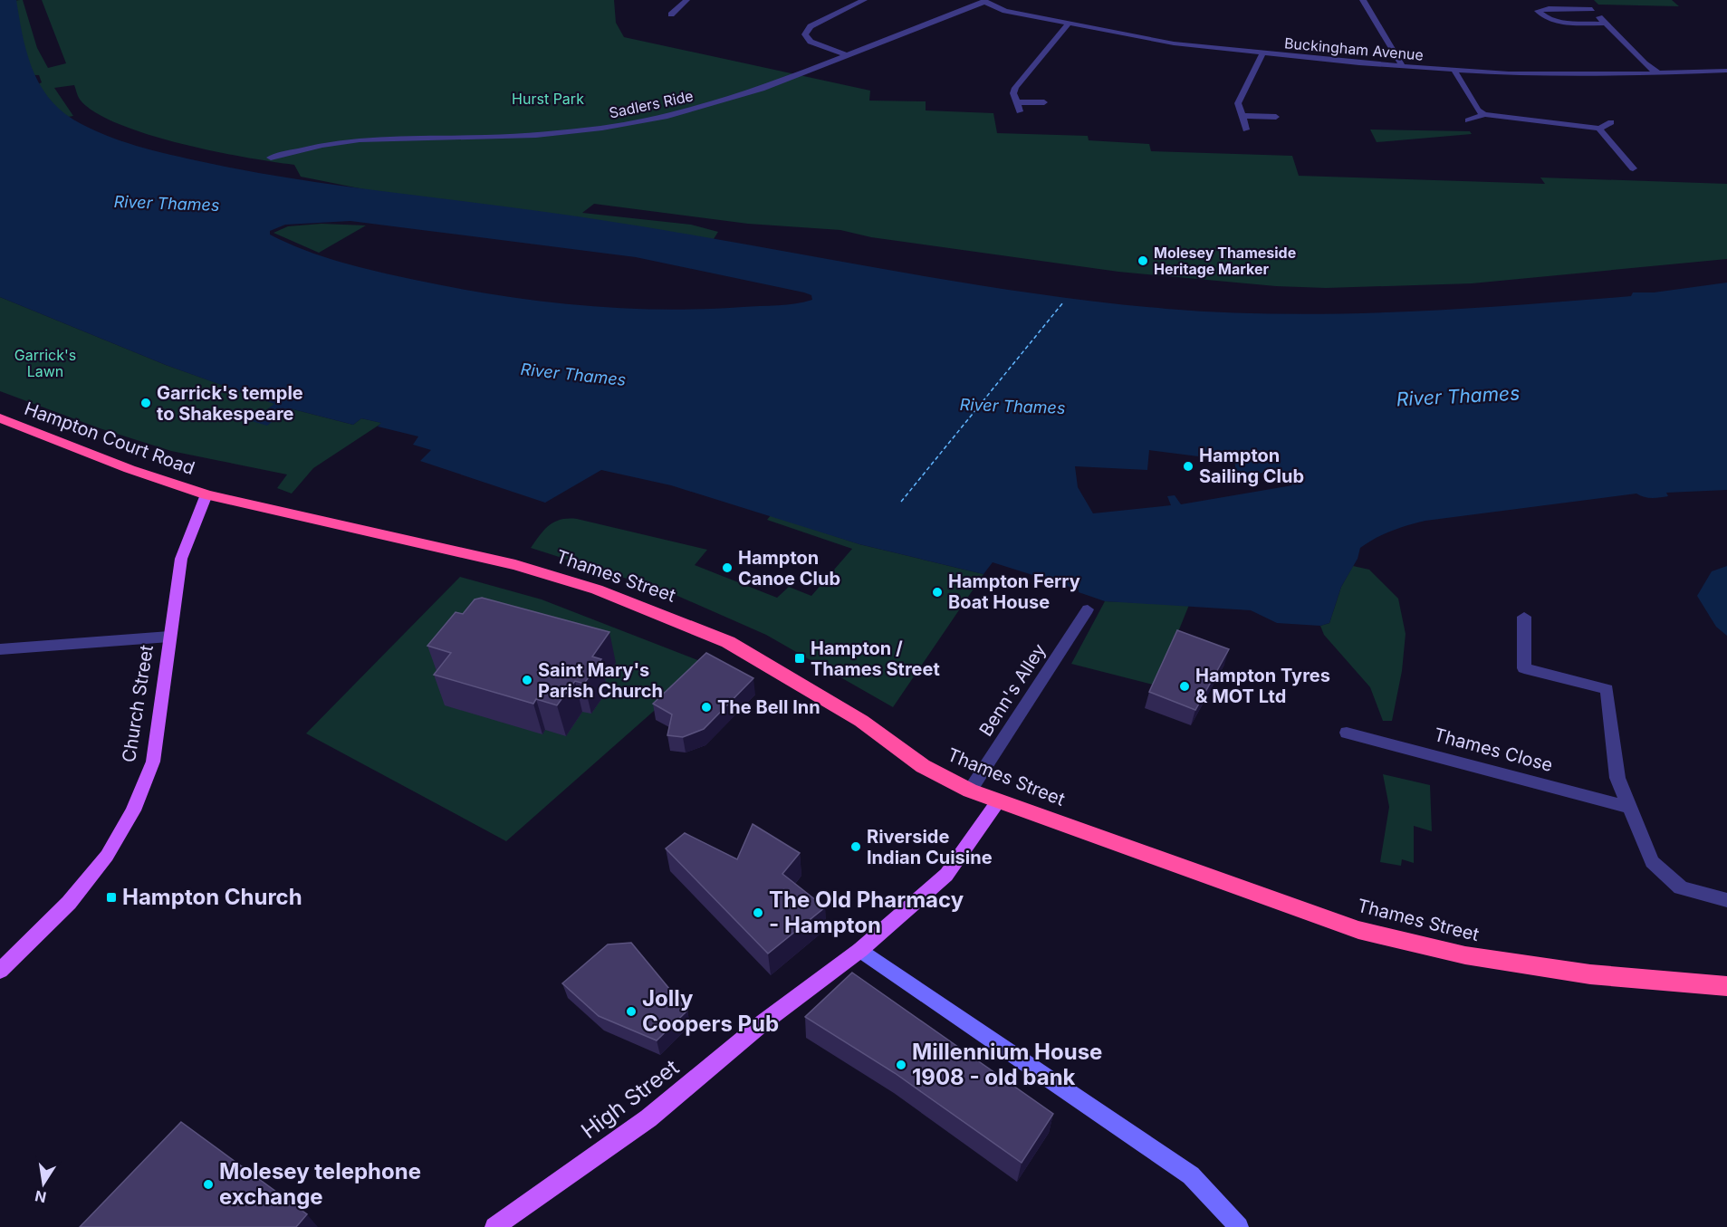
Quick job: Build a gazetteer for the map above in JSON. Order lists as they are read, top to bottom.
{
  "streets": {
    "highway": ["Hampton Court Road", "Thames Street"],
    "main road": ["Church Street", "High Street"],
    "street": [
      "Buckingham Avenue",
      "Sadlers Ride",
      "Benn's Alley",
      "Thames Close"
    ]
  },
  "crossings": [
    ["Buckingham Avenue", "Sadlers Ride"],
    ["Hampton Court Road", "Thames Street"],
    ["Hampton Court Road", "Church Street"],
    ["Thames Street", "Benn's Alley"],
    ["Thames Street", "Church Street"],
    ["Thames Street", "High Street"]
  ],
  "water": ["River Thames"],
  "parks": ["Hurst Park", "Garrick's Lawn"],
  "places": {
    "other": [
      "Molesey Thameside Heritage Marker",
      "Garrick's temple to Shakespeare",
      "Hampton Sailing Club",
      "Hampton Canoe Club",
      "Hampton Ferry Boat House",
      "Saint Mary's Parish Church",
      "Hampton Tyres & MOT Ltd",
      "The Bell Inn",
      "Riverside Indian Cuisine",
      "The Old Pharmacy - Hampton",
      "Jolly Coopers Pub",
      "Millennium House 1908 - old bank",
      "Molesey telephone exchange"
    ],
    "transit": ["Hampton / Thames Street", "Hampton Church"]
  },
  "north": "bottom"
}
